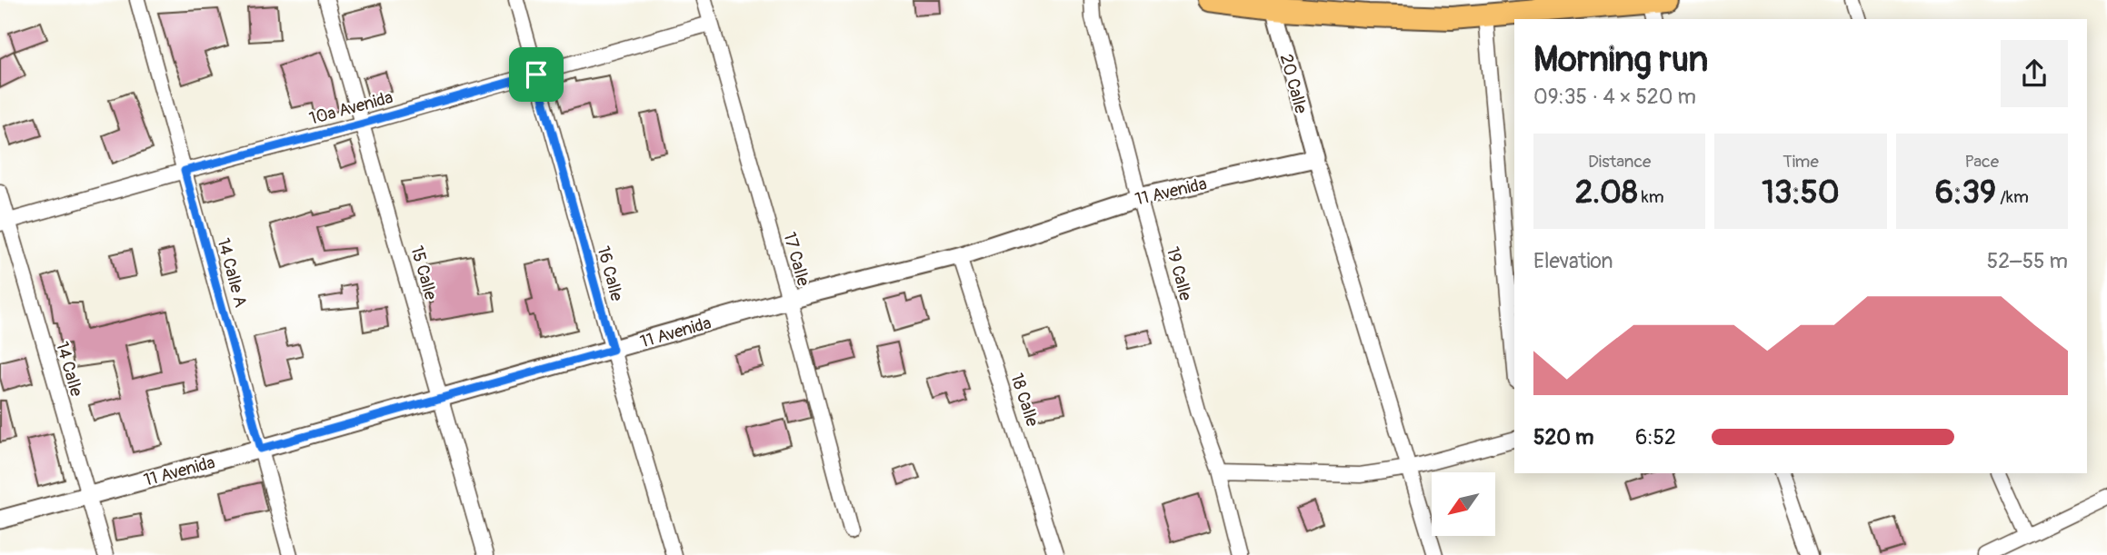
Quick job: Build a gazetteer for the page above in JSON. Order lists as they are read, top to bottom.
{
  "streets": {
    "street": [
      "20 Calle",
      "10a Avenida",
      "11 Avenida",
      "17 Calle",
      "14 Calle A",
      "15 Calle",
      "16 Calle",
      "19 Calle",
      "14 Calle",
      "18 Calle"
    ]
  },
  "crossings": [
    ["20 Calle", "11 Avenida"],
    ["10a Avenida", "17 Calle"],
    ["10a Avenida", "14 Calle A"],
    ["10a Avenida", "15 Calle"],
    ["10a Avenida", "16 Calle"],
    ["10a Avenida", "14 Calle"],
    ["11 Avenida", "17 Calle"],
    ["11 Avenida", "14 Calle A"],
    ["11 Avenida", "15 Calle"],
    ["11 Avenida", "16 Calle"],
    ["11 Avenida", "19 Calle"],
    ["11 Avenida", "14 Calle"],
    ["11 Avenida", "18 Calle"]
  ],
  "north": "bottom left",
  "page": {
    "heading": ["Morning run", "09:35 · 4 × 520 m"],
    "stats": [
      ["Distance", "2.08 km"],
      ["Time", "13:50"],
      ["Pace", "6:39 /km"]
    ],
    "chart": ["Elevation", "52–55 m"],
    "list": [
      {
        "name": "520 m",
        "note": "6:52"
      }
    ]
  }
}
